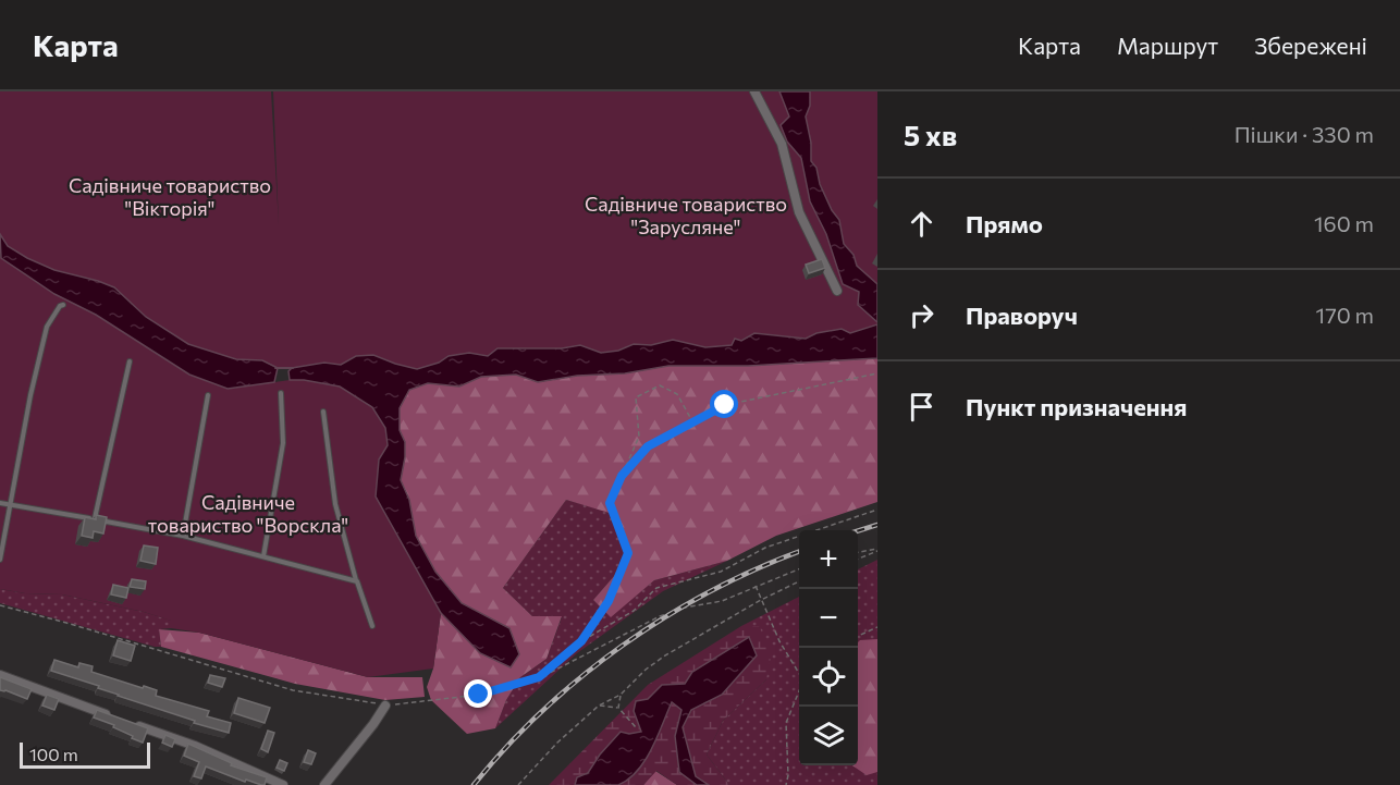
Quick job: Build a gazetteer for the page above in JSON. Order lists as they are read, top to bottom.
{
  "parks": ["Садівниче товариство \"Вікторія\"", "Садівниче товариство \"Зарусляне\"", "Садівниче товариство \"Ворскла\""],
  "scale_bar": "100 m",
  "page": {
    "header": "Карта",
    "nav": ["Карта", "Маршрут", "Збережені"],
    "heading": ["5 хв", "Пішки · 330 m"],
    "list": [
      ["Прямо", "160 m"],
      ["Праворуч", "170 m"],
      "Пункт призначення"
    ],
    "map_buttons": ["+", "−"],
    "scale": "100 m"
  }
}
